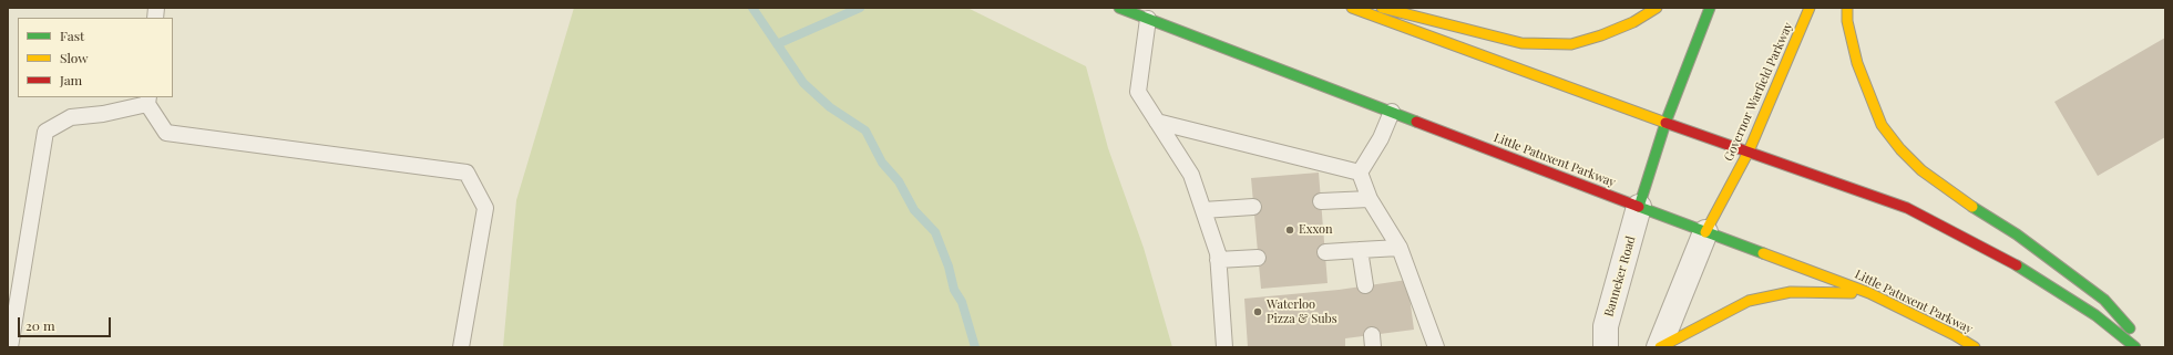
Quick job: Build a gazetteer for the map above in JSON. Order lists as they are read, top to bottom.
{
  "streets": {
    "main road": ["Governor Warfield Parkway", "Little Patuxent Parkway"],
    "street": ["Banneker Road"]
  },
  "crossings": [
    ["Governor Warfield Parkway", "Little Patuxent Parkway"],
    ["Little Patuxent Parkway", "Banneker Road"]
  ],
  "places": ["Exxon", "Waterloo Pizza & Subs"],
  "legend": ["Fast", "Slow", "Jam"],
  "scale_bar": "20 m"
}
